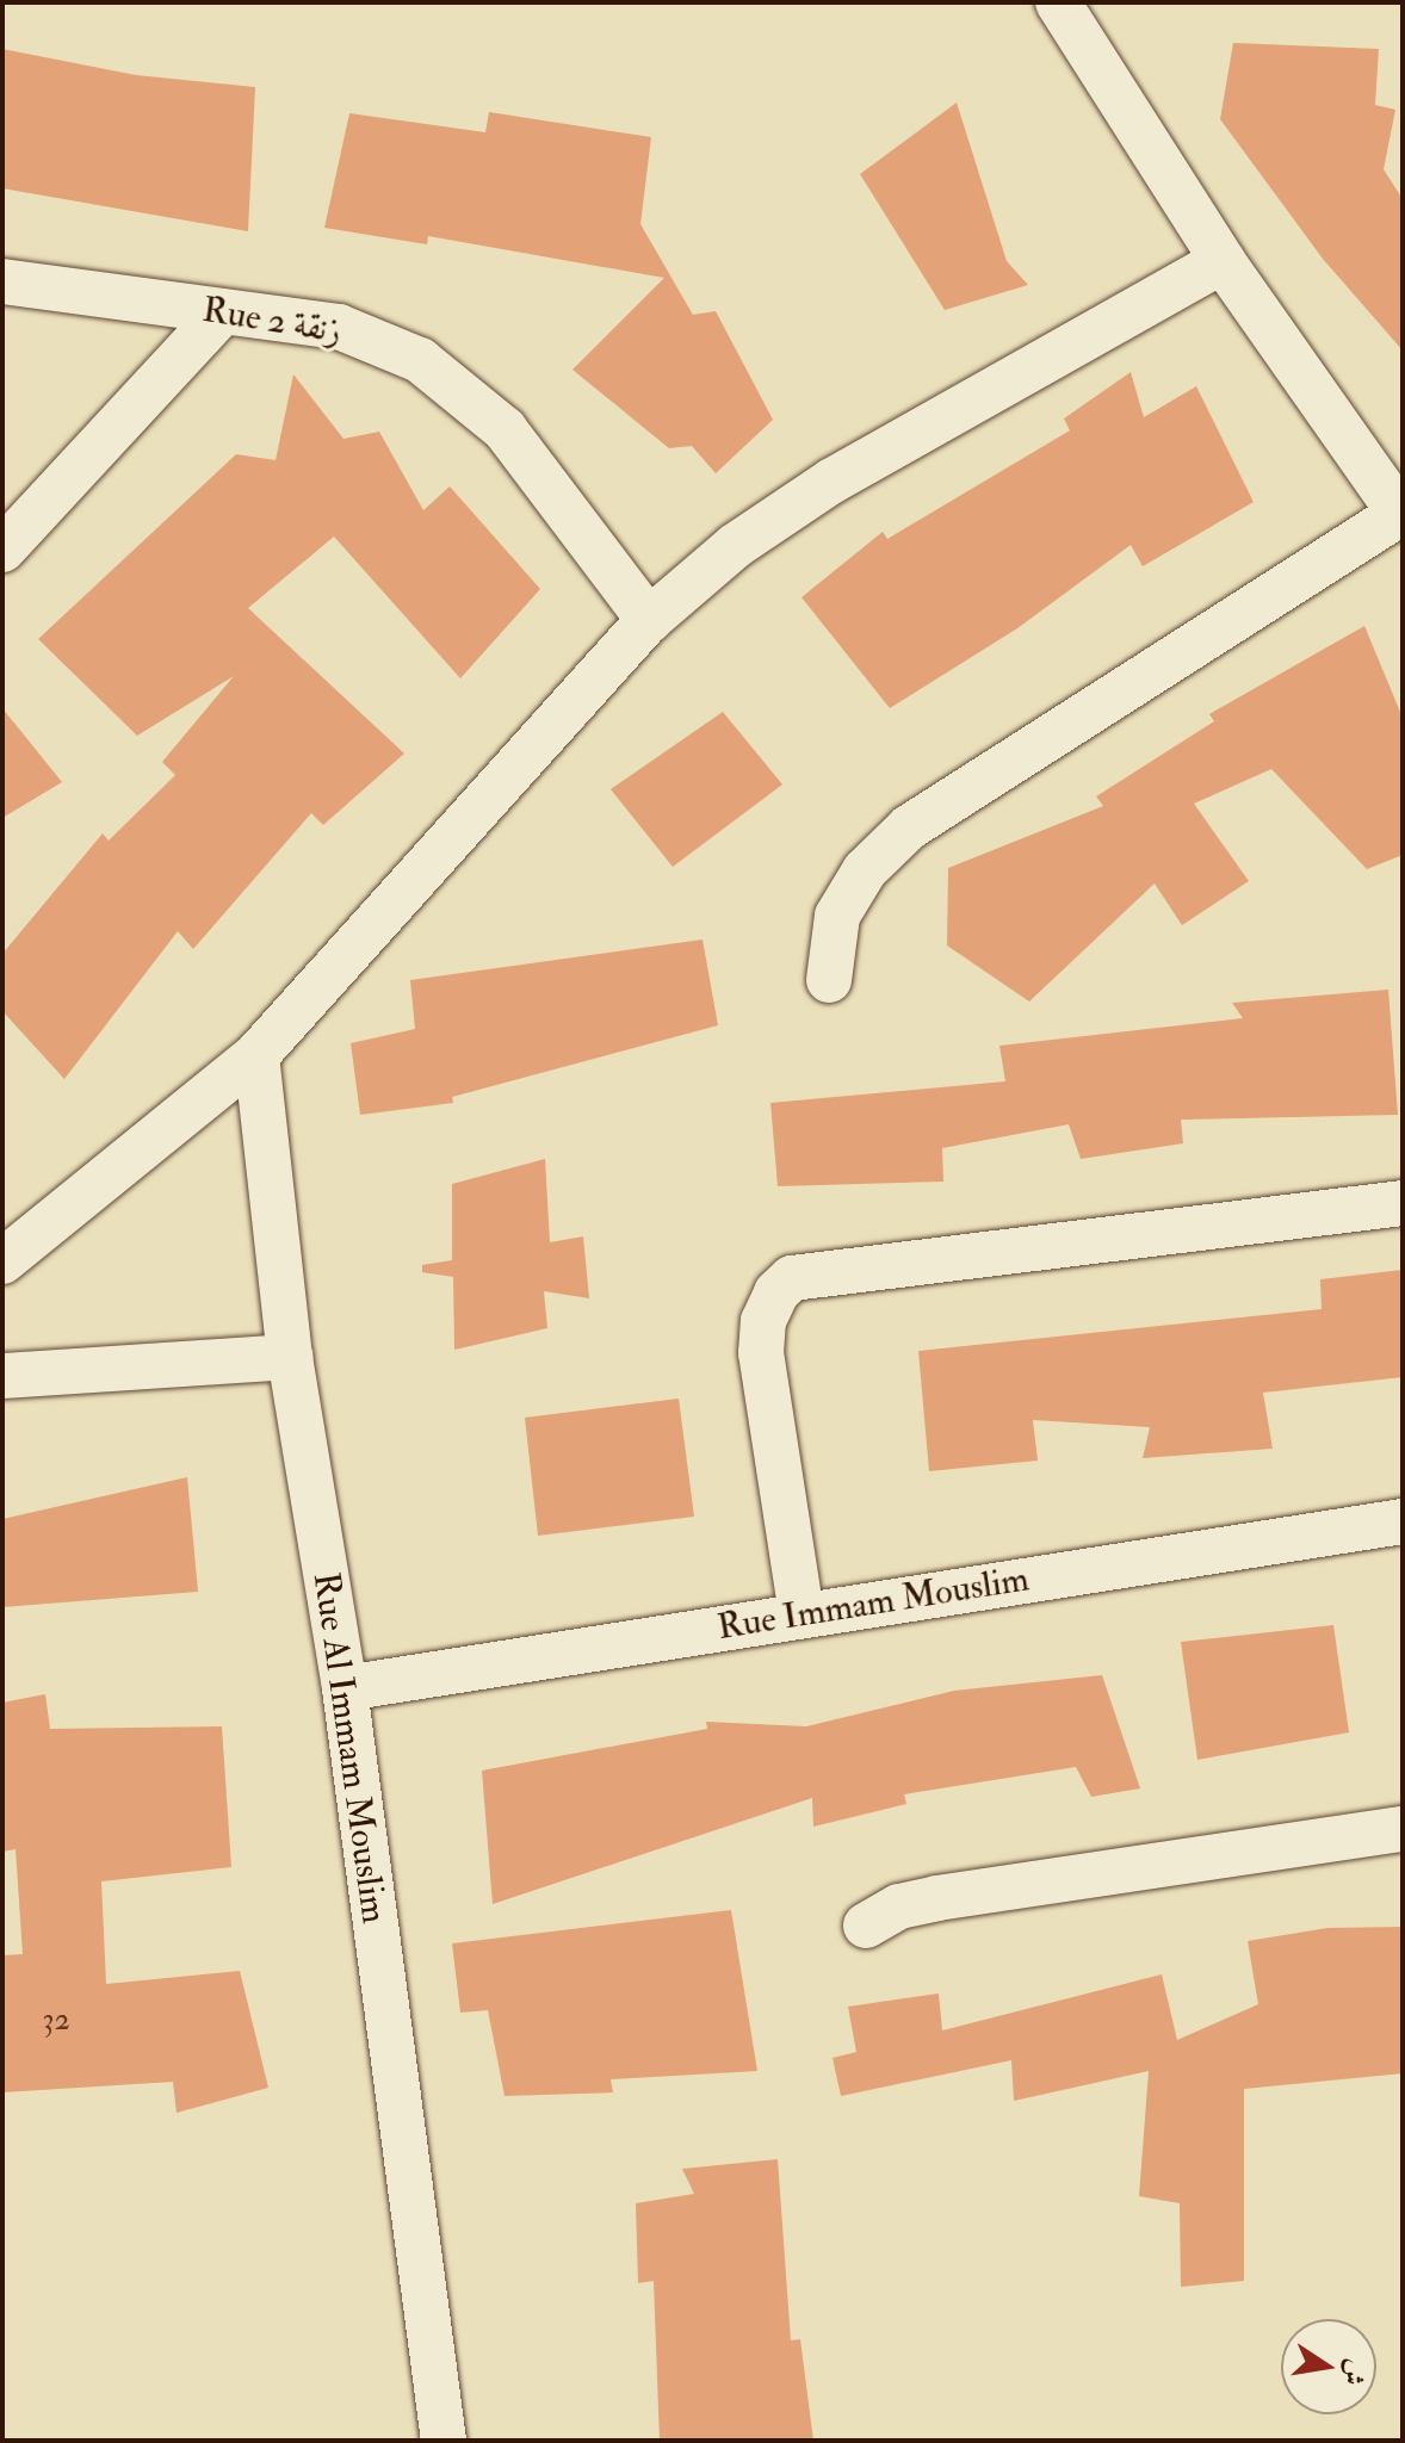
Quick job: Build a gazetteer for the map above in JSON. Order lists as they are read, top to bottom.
{
  "streets": {
    "street": ["Rue 2 زنقة", "Rue Immam Mouslim", "Rue Al Immam Mouslim"]
  },
  "crossings": [
    ["Rue Immam Mouslim", "Rue Al Immam Mouslim"]
  ],
  "house_numbers": ["32"],
  "north": "right"
}
